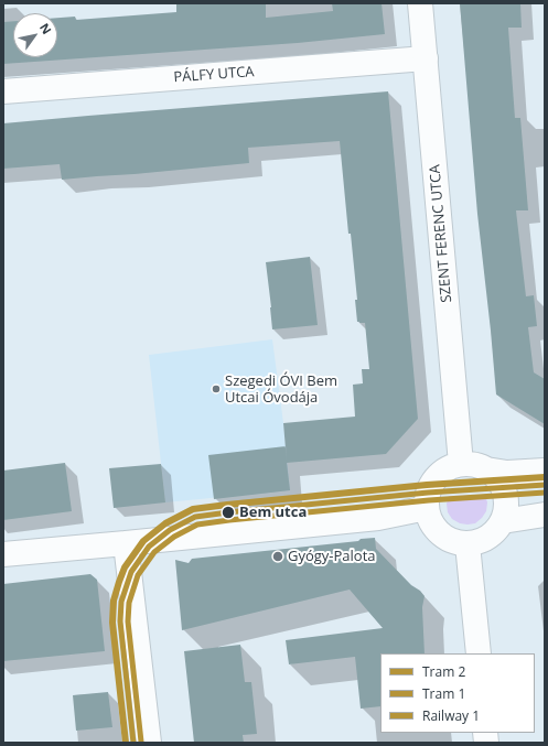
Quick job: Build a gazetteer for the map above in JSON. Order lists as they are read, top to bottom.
{
  "streets": {
    "street": ["PÁLFY UTCA", "SZENT FERENC UTCA"]
  },
  "crossings": [
    ["PÁLFY UTCA", "SZENT FERENC UTCA"]
  ],
  "places": ["Szegedi ÓVI Bem Utcai Óvodája", "Bem utca", "Gyógy-Palota"],
  "lines": ["rail line 1", "tram line 2", "tram line 1"],
  "legend": ["Tram 2", "Tram 1", "Railway 1"],
  "north": "top right"
}
